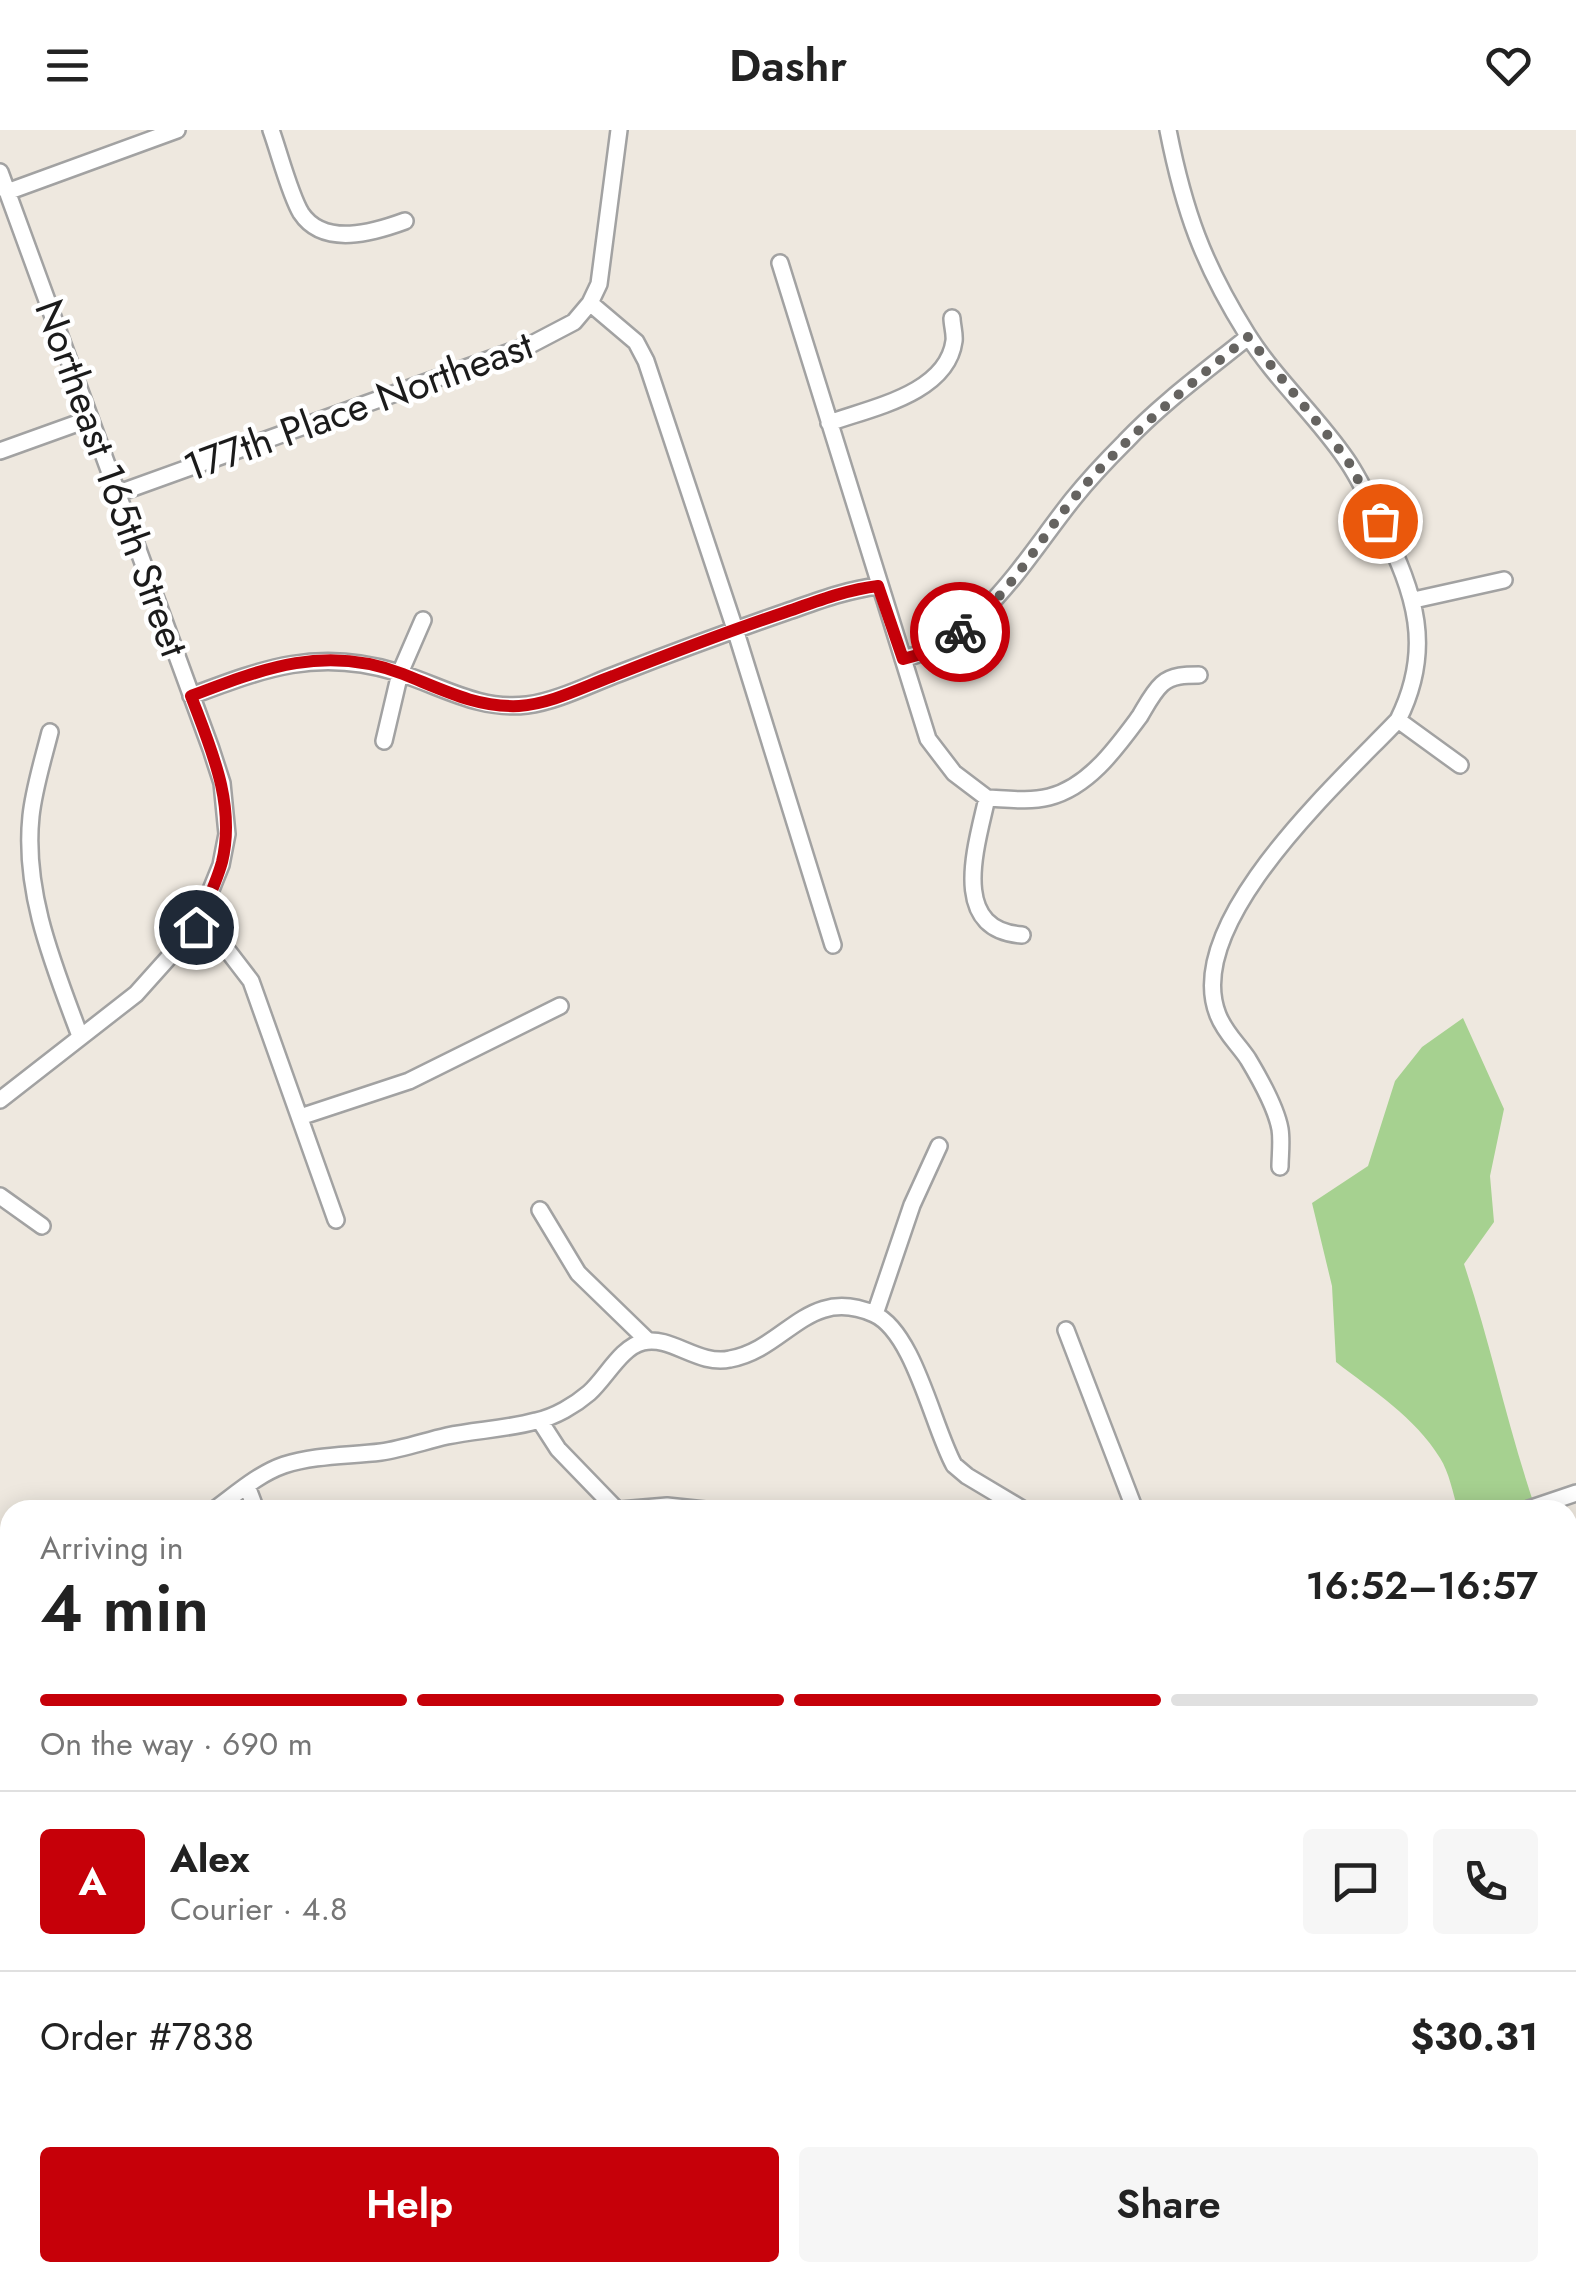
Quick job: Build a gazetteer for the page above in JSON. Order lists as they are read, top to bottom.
{
  "streets": {
    "street": ["177th Place Northeast", "Northeast 165th Street"]
  },
  "crossings": [
    ["177th Place Northeast", "Northeast 165th Street"]
  ],
  "page": {
    "header": "Dashr",
    "heading": ["4 min", "Arriving in", "16:52–16:57"],
    "panel": [
      "Alex",
      "Courier · 4.8",
      "Order #7838",
      "$30.31"
    ],
    "bar": "On the way · 690 m",
    "round": "A",
    "buttons": ["Help", "Share"]
  }
}
